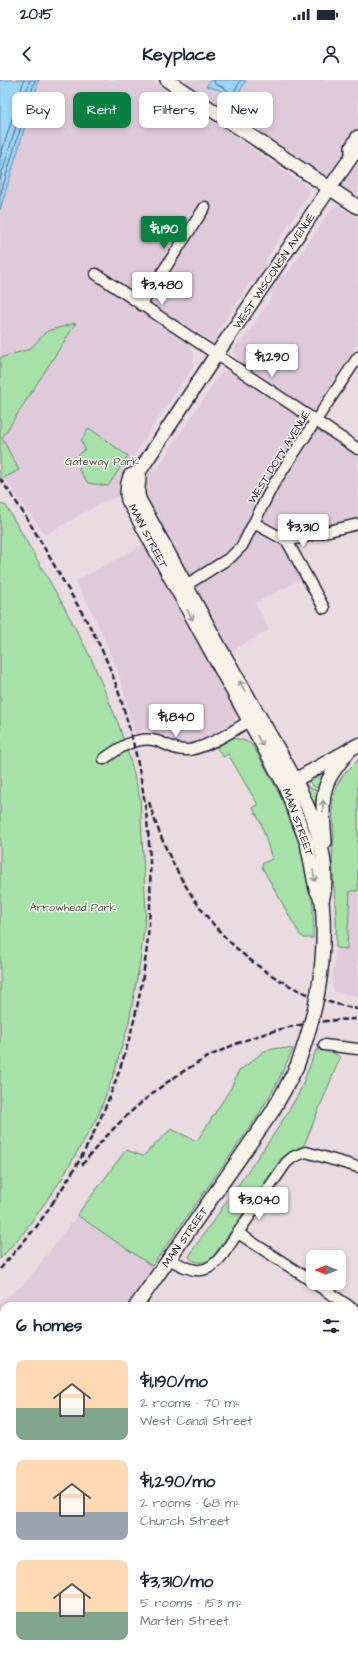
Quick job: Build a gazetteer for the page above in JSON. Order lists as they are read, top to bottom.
{
  "streets": {
    "main road": ["WEST WISCONSIN AVENUE", "MAIN STREET"],
    "street": ["WEST DOTY AVENUE"]
  },
  "crossings": [
    ["WEST WISCONSIN AVENUE", "MAIN STREET"],
    ["WEST DOTY AVENUE", "MAIN STREET"]
  ],
  "parks": ["Gateway Park", "Arrowhead Park"],
  "north": "left",
  "page": {
    "status": "20:15",
    "header": "Keyplace",
    "chip": [
      "Buy",
      "Rent",
      "Filters",
      "New"
    ],
    "price": [
      "$1,190",
      "$3,480",
      "$1,290",
      "$3,310",
      "$1,840",
      "$3,040"
    ],
    "heading": "6 homes",
    "list": [
      {
        "name": "$1,190/mo",
        "note": "2 rooms · 70 m² · West Canal Street"
      },
      {
        "name": "$1,290/mo",
        "note": "2 rooms · 68 m² · Church Street"
      },
      {
        "name": "$3,310/mo",
        "note": "5 rooms · 153 m² · Marten Street"
      }
    ]
  }
}
